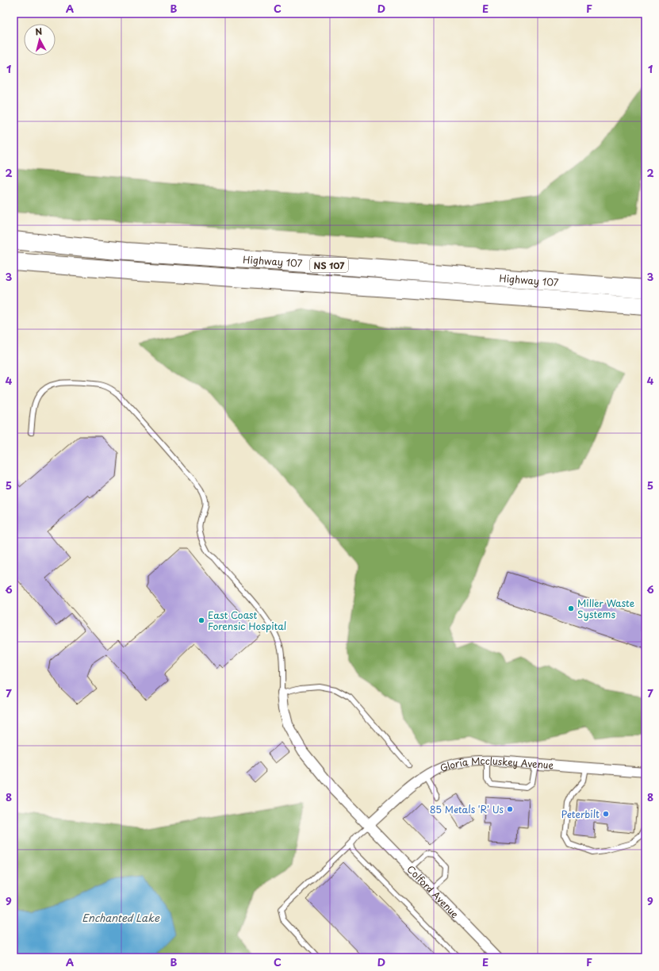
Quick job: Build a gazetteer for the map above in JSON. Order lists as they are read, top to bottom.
{
  "streets": {
    "highway": ["Highway 107", "NS 107"],
    "street": ["Gloria Mccluskey Avenue", "Colford Avenue"]
  },
  "crossings": [
    ["Gloria Mccluskey Avenue", "Colford Avenue"]
  ],
  "water": ["Enchanted Lake"],
  "places": [
    "Miller Waste Systems",
    "East Coast Forensic Hospital",
    "85 Metals 'R' Us",
    "Peterbilt"
  ],
  "north": "top",
  "grid": {
    "columns": [
      "A",
      "B",
      "C",
      "D",
      "E",
      "F"
    ],
    "rows": [
      "1",
      "2",
      "3",
      "4",
      "5",
      "6",
      "7",
      "8",
      "9"
    ]
  }
}
